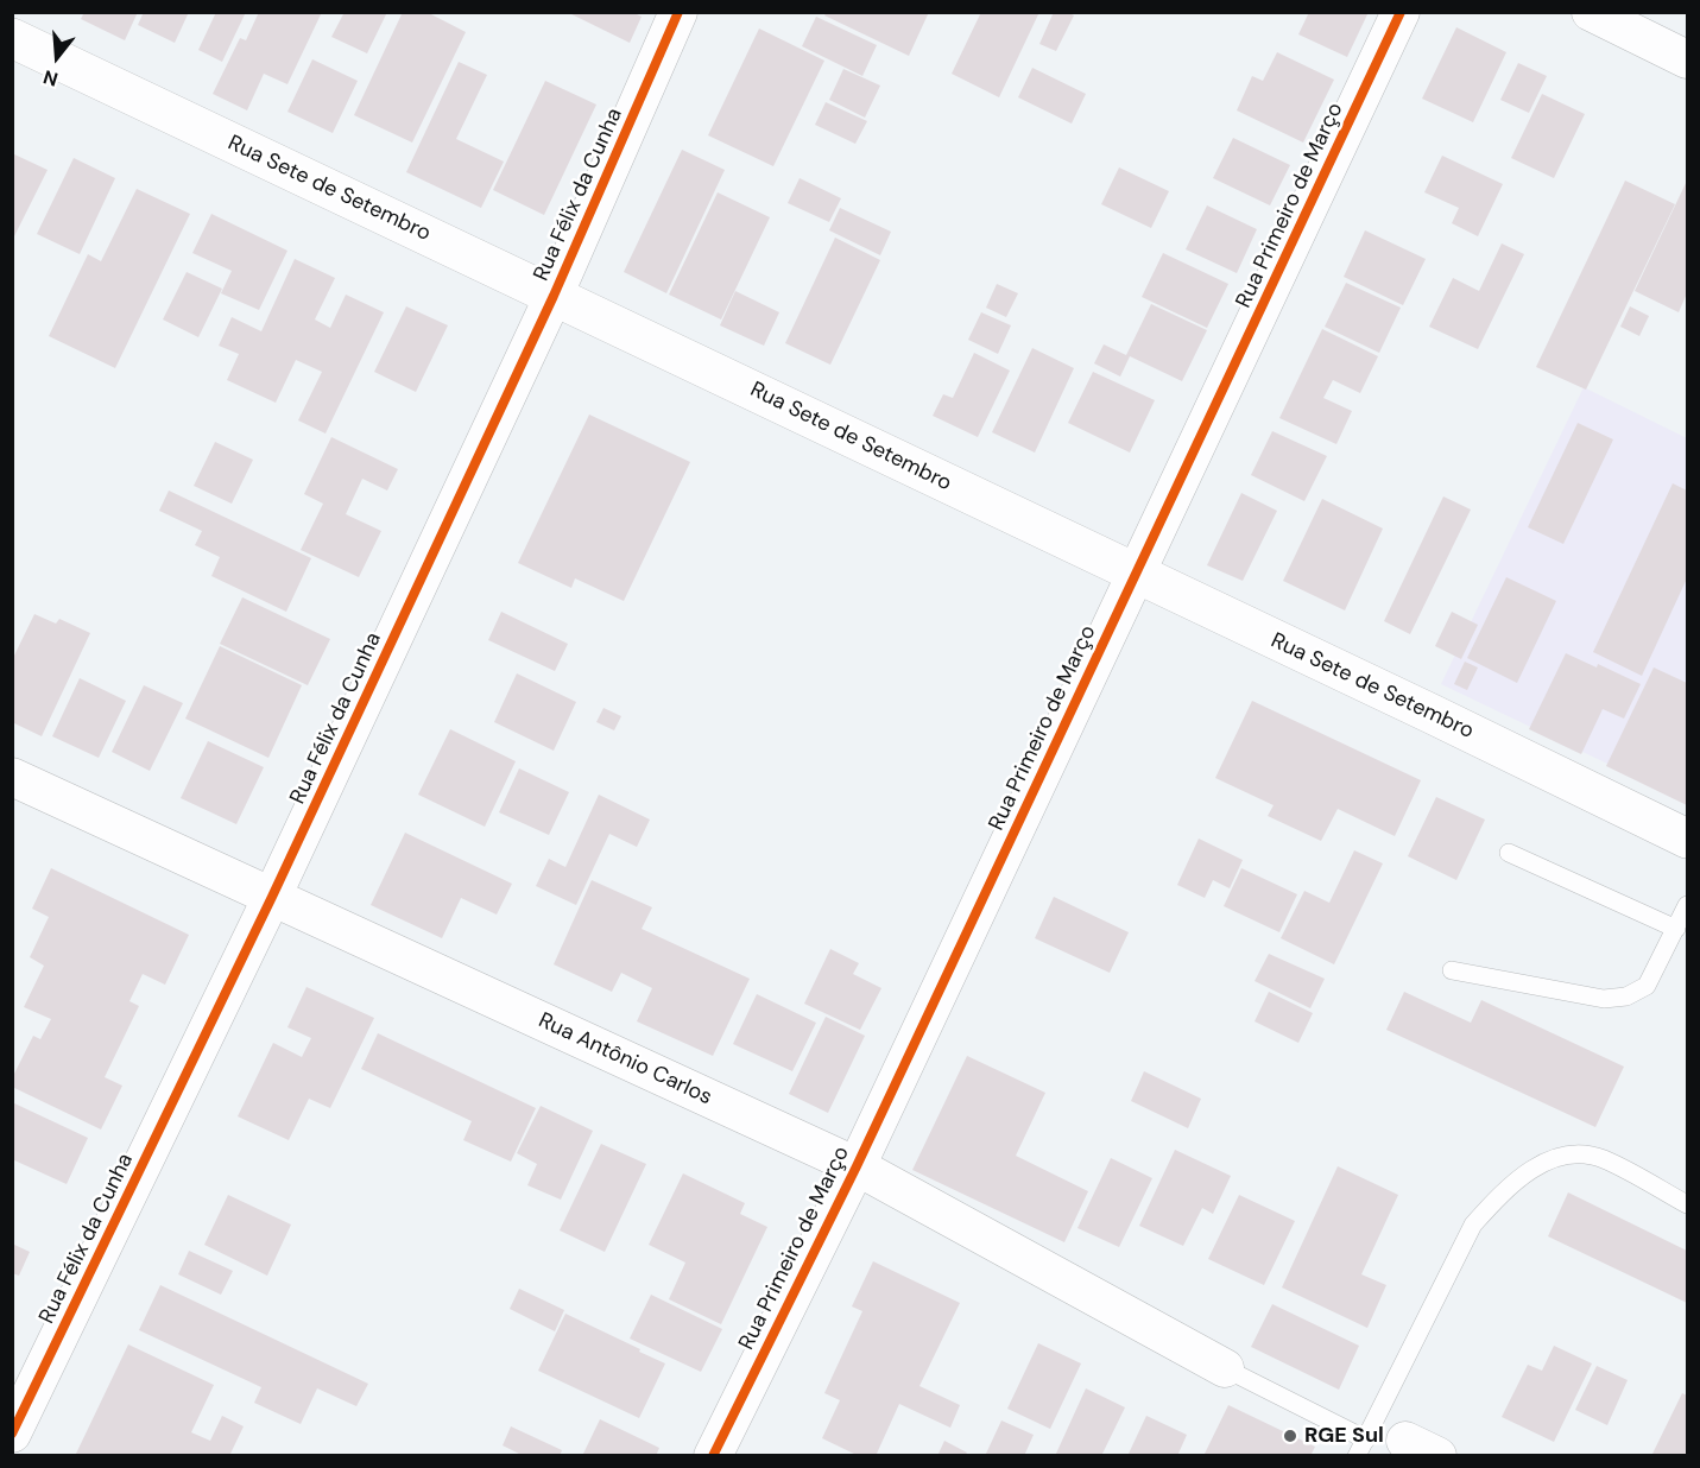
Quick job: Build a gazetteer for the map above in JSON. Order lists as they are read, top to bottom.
{
  "streets": {
    "main road": ["Rua Sete de Setembro"],
    "street": ["Rua Félix da Cunha", "Rua Primeiro de Março", "Rua Antônio Carlos"]
  },
  "crossings": [
    ["Rua Sete de Setembro", "Rua Félix da Cunha"],
    ["Rua Sete de Setembro", "Rua Primeiro de Março"],
    ["Rua Félix da Cunha", "Rua Antônio Carlos"],
    ["Rua Primeiro de Março", "Rua Antônio Carlos"]
  ],
  "places": ["RGE Sul"],
  "north": "bottom"
}
